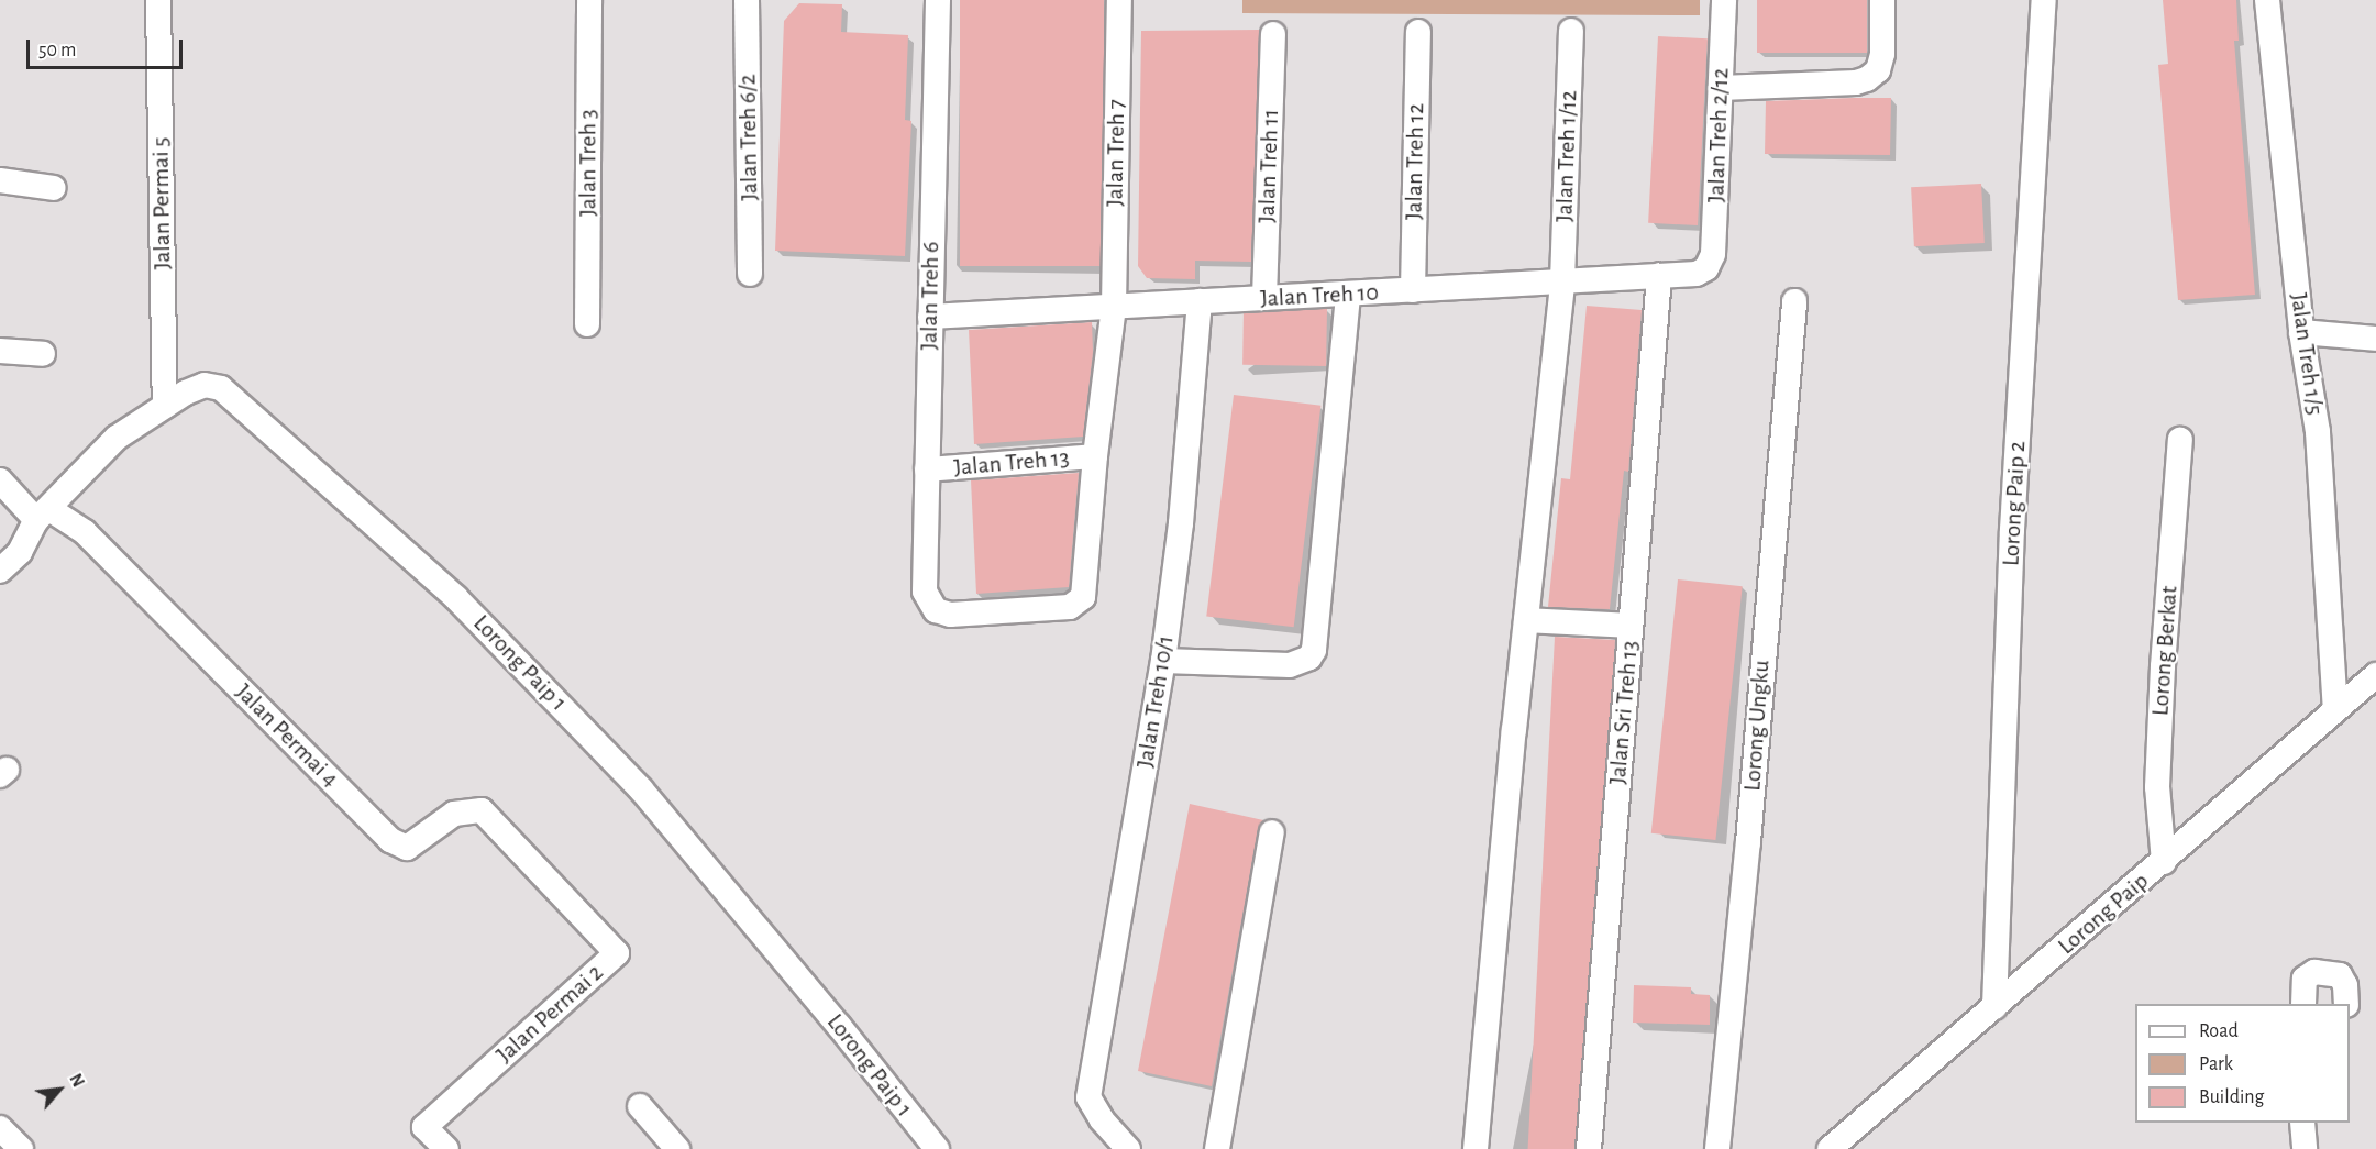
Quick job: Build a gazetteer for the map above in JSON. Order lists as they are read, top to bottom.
{
  "streets": {
    "street": [
      "Jalan Treh 2/12",
      "Jalan Treh 6/2",
      "Jalan Treh 7",
      "Jalan Treh 1/12",
      "Jalan Treh 12",
      "Jalan Treh 3",
      "Jalan Treh 11",
      "Jalan Permai 5",
      "Jalan Treh 6",
      "Jalan Treh 10",
      "Jalan Treh 1/5",
      "Jalan Treh 13",
      "Lorong Paip 2",
      "Lorong Berkat",
      "Lorong Paip 1",
      "Jalan Treh 10/1",
      "Jalan Sri Treh 13",
      "Lorong Ungku",
      "Jalan Permai 4",
      "Lorong Paip",
      "Jalan Permai 2"
    ]
  },
  "crossings": [
    ["Jalan Treh 2/12", "Jalan Treh 10"],
    ["Jalan Treh 7", "Jalan Treh 6"],
    ["Jalan Treh 7", "Jalan Treh 10"],
    ["Jalan Treh 7", "Jalan Treh 13"],
    ["Jalan Treh 1/12", "Jalan Treh 10"],
    ["Jalan Treh 12", "Jalan Treh 10"],
    ["Jalan Treh 11", "Jalan Treh 10"],
    ["Jalan Permai 5", "Lorong Paip 1"],
    ["Jalan Treh 6", "Jalan Treh 10"],
    ["Jalan Treh 6", "Jalan Treh 13"],
    ["Jalan Treh 10", "Jalan Treh 10/1"],
    ["Jalan Treh 10", "Jalan Sri Treh 13"],
    ["Jalan Treh 1/5", "Lorong Paip"],
    ["Lorong Paip 2", "Lorong Paip"],
    ["Lorong Berkat", "Lorong Paip"],
    ["Lorong Paip 1", "Jalan Permai 4"],
    ["Jalan Permai 4", "Jalan Permai 2"]
  ],
  "legend": ["Road", "Park", "Building"],
  "scale_bar": "50 m",
  "north": "top right"
}
